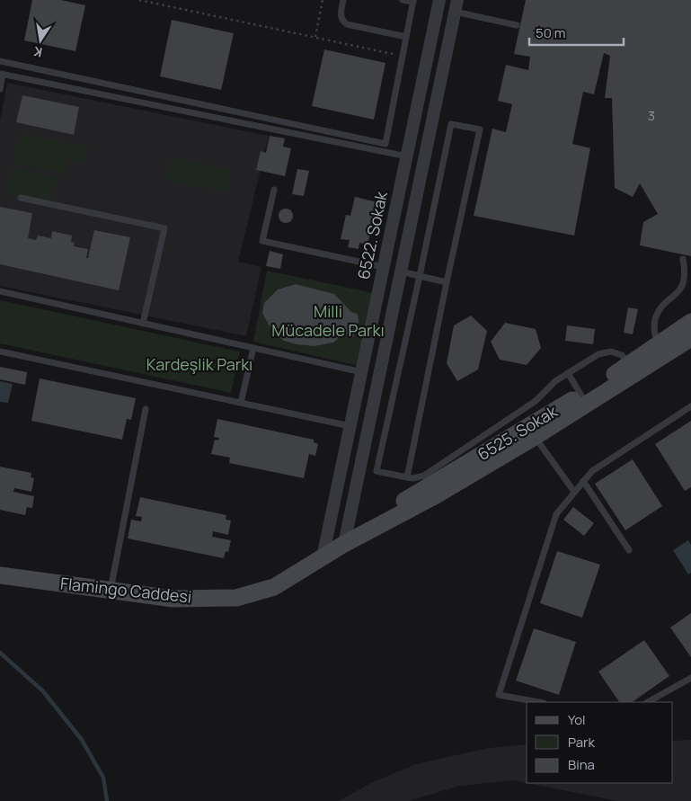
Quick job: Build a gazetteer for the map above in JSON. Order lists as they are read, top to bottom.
{
  "streets": {
    "street": ["6522. Sokak", "6525. Sokak", "Flamingo Caddesi"]
  },
  "crossings": [
    ["6522. Sokak", "6525. Sokak"],
    ["6522. Sokak", "Flamingo Caddesi"],
    ["6525. Sokak", "Flamingo Caddesi"]
  ],
  "parks": ["Milli Mücadele Parkı", "Kardeşlik Parkı"],
  "house_numbers": ["3"],
  "legend": ["Yol", "Park", "Bina"],
  "scale_bar": "50 m",
  "north": "bottom"
}
